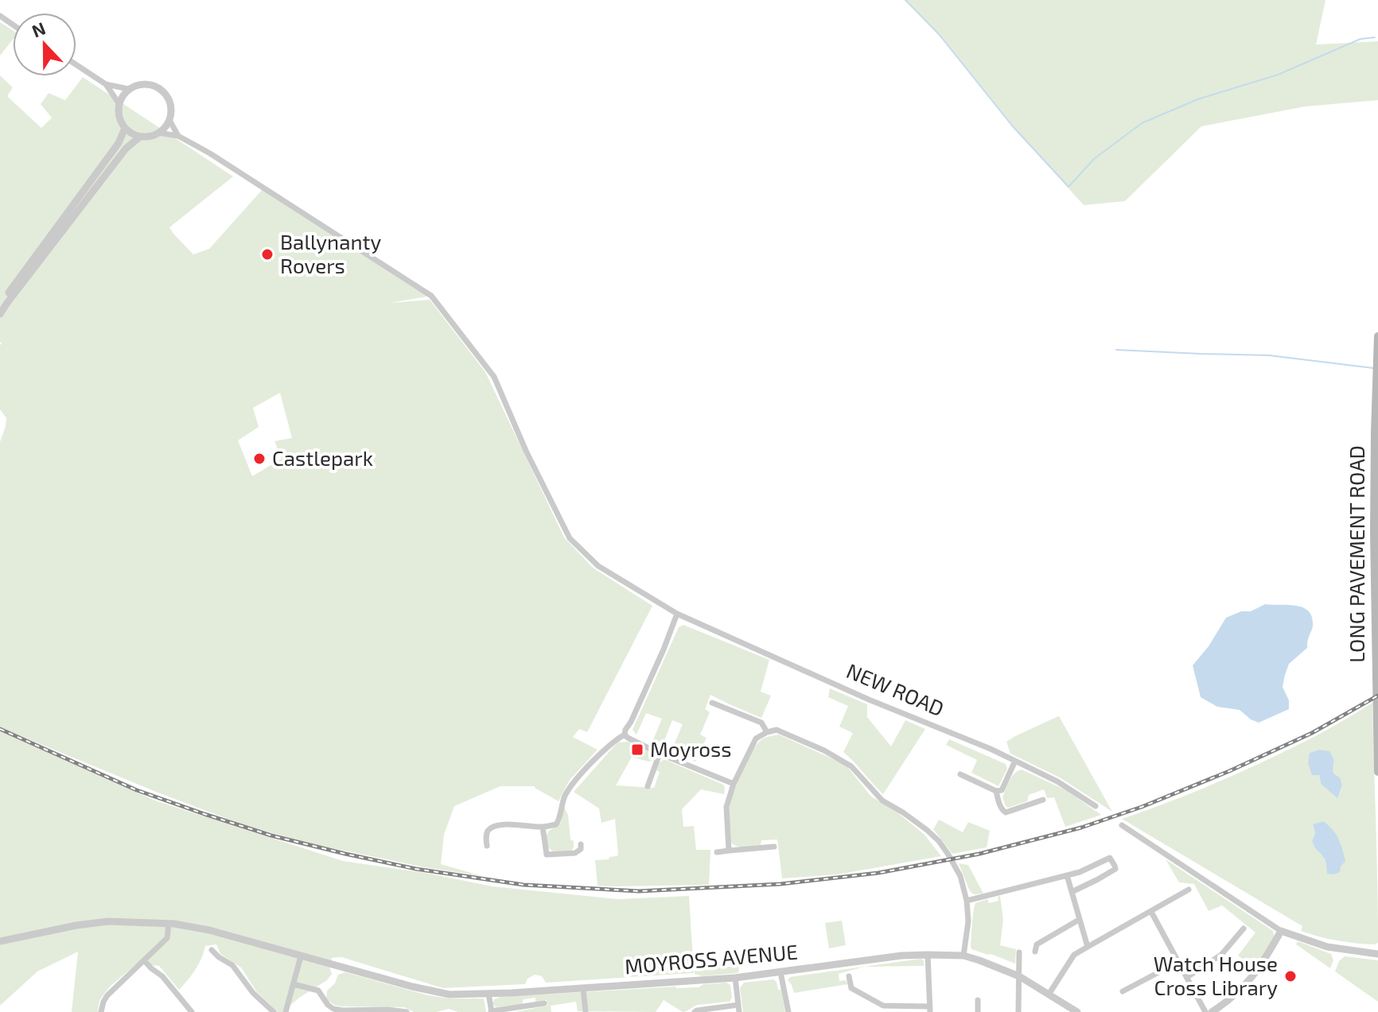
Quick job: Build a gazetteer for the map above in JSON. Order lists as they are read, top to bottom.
{
  "streets": {
    "main road": ["LONG PAVEMENT ROAD"],
    "street": ["NEW ROAD", "MOYROSS AVENUE"]
  },
  "places": {
    "other": ["Ballynanty Rovers", "Castlepark", "Watch House Cross Library"],
    "transit": ["Moyross"]
  },
  "north": "top"
}
